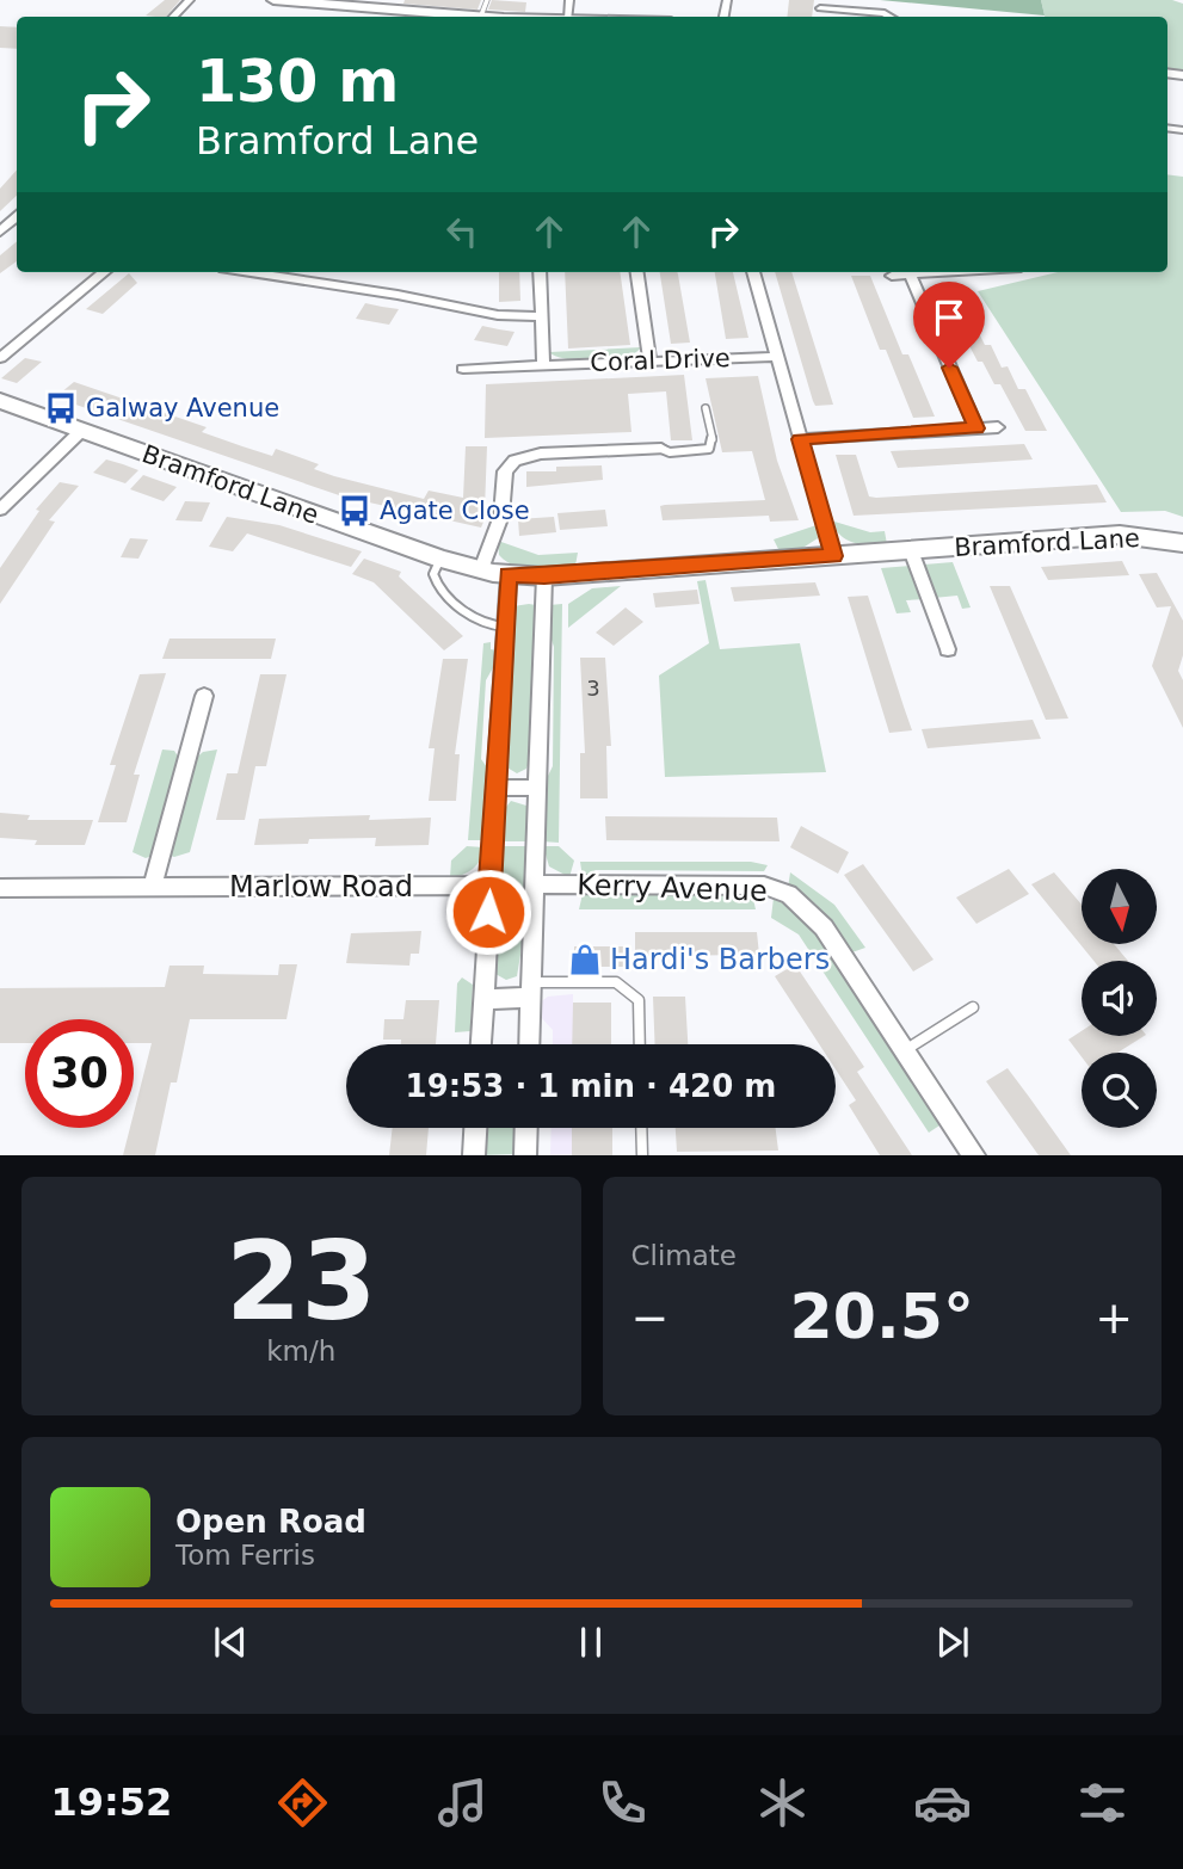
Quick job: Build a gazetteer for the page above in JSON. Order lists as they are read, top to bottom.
{
  "streets": {
    "street": [
      "Coral Drive",
      "Bramford Lane",
      "Marlow Road",
      "Kerry Avenue"
    ]
  },
  "places": {
    "bus stop": ["Galway Avenue", "Agate Close"],
    "shop": ["Hardi's Barbers"]
  },
  "house_numbers": ["3"],
  "north": "bottom",
  "page": {
    "turn": ["130 m", "Bramford Lane"],
    "limit": "30",
    "trip": "19:53 · 1 min · 420 m",
    "tile": [
      ["23", "km/h"],
      "Climate"
    ],
    "heat": ["−", "20.5°", "+"],
    "song": ["Open Road", "Tom Ferris"],
    "tabs": "19:52"
  }
}
